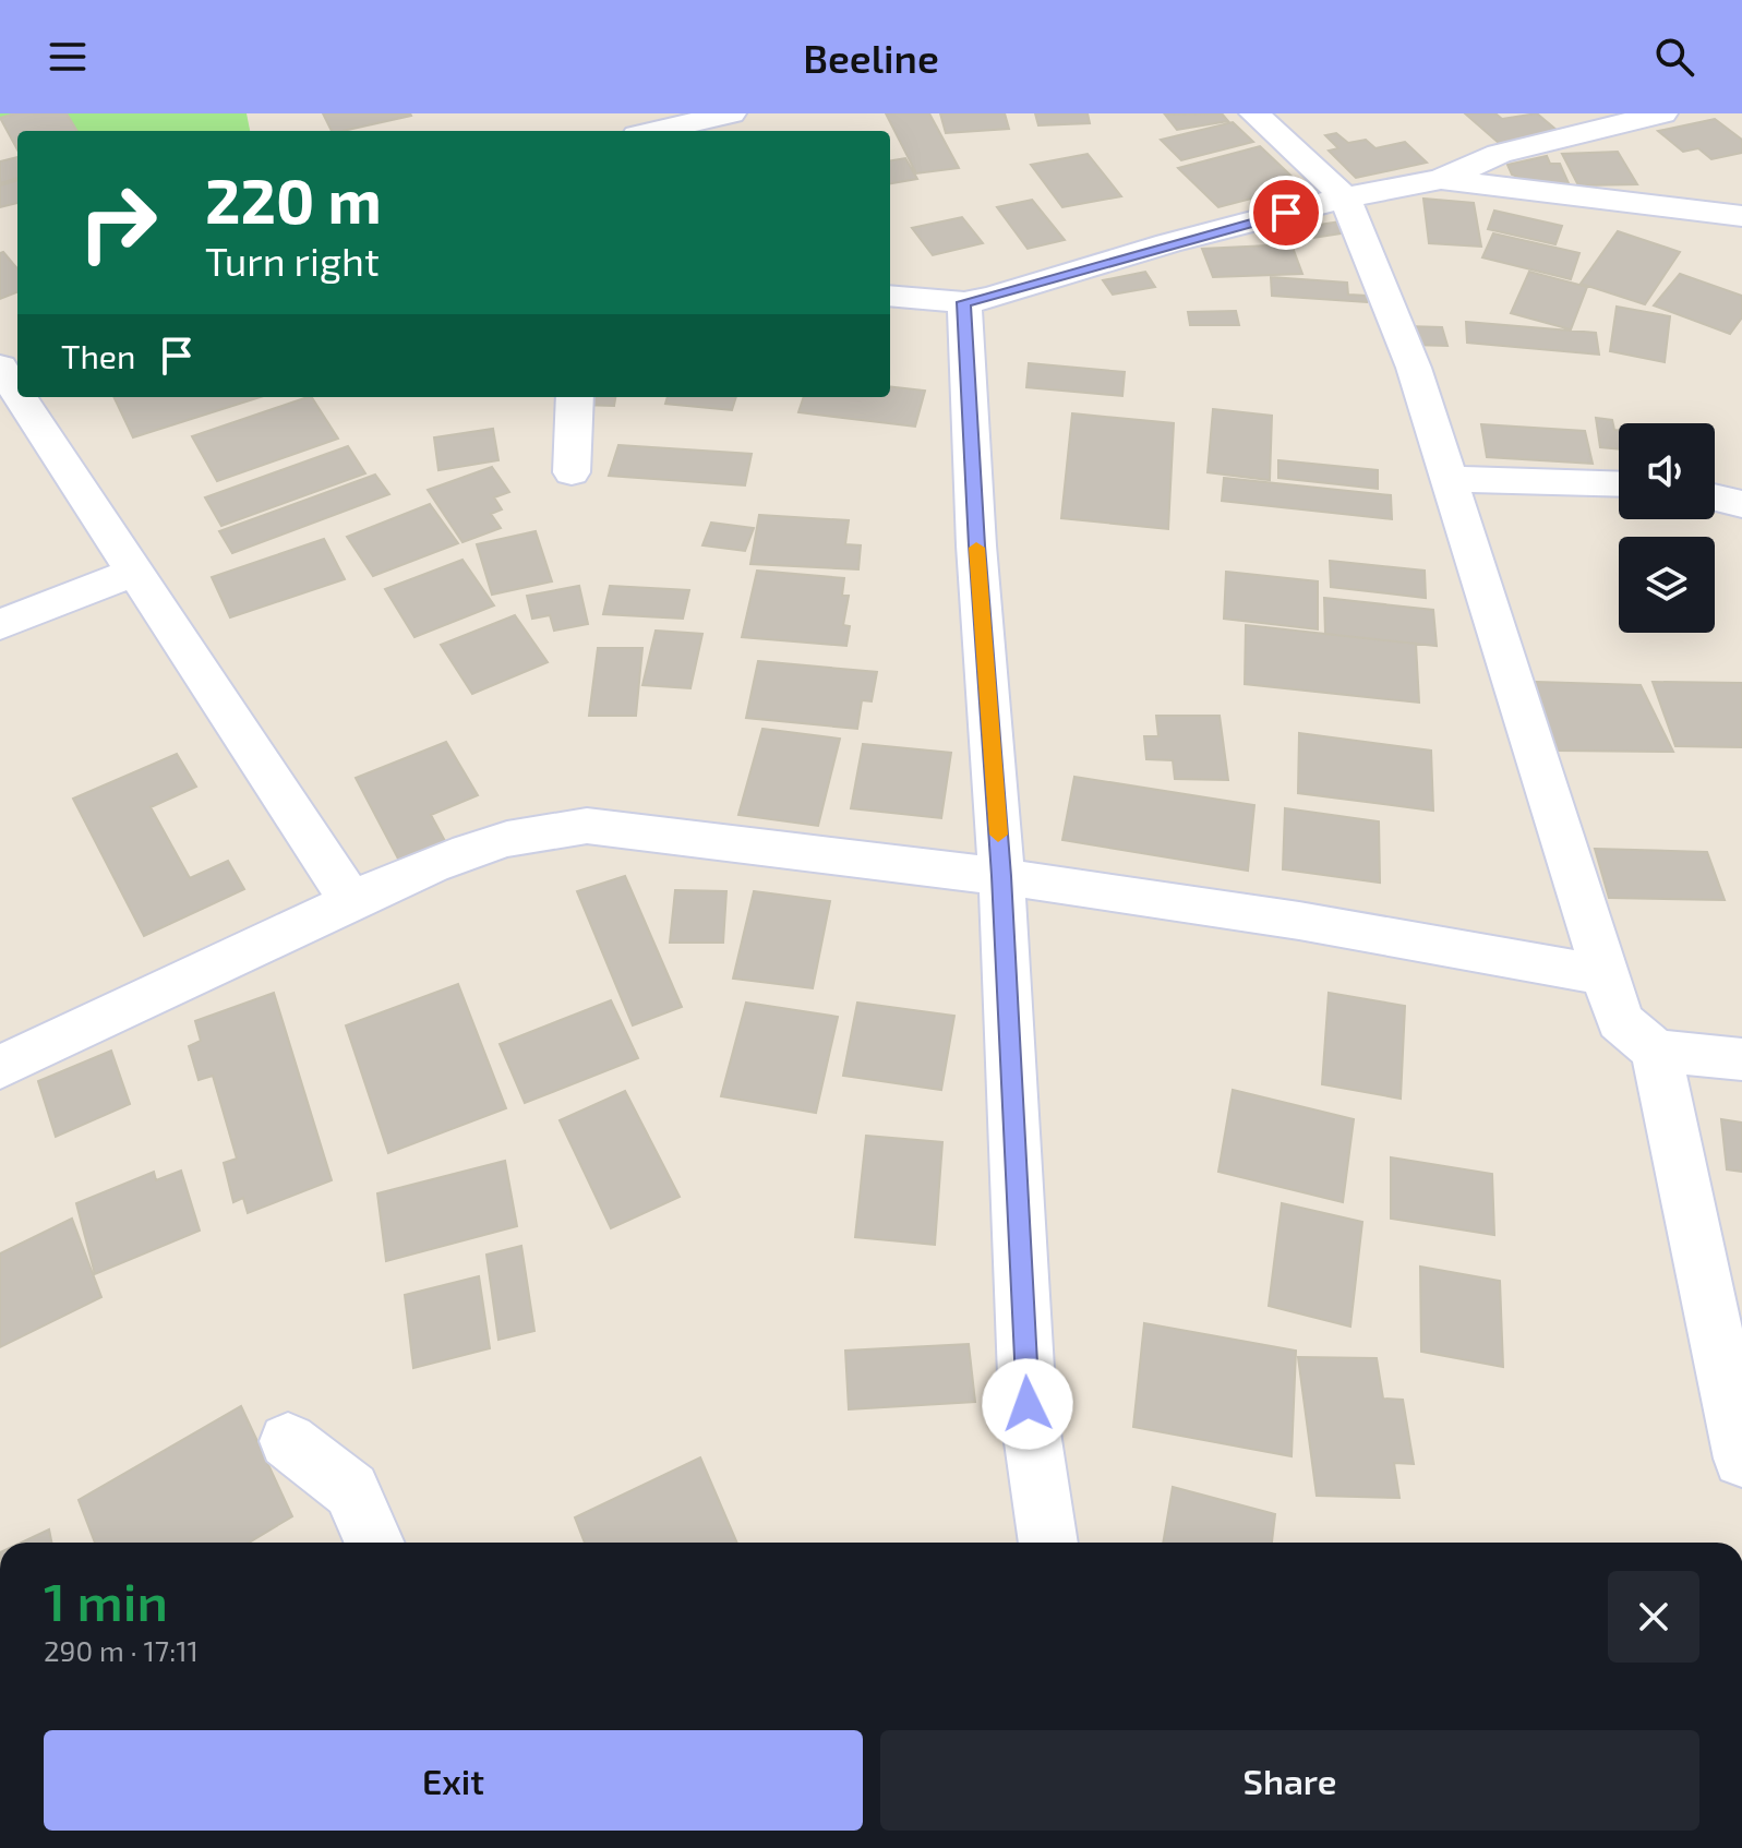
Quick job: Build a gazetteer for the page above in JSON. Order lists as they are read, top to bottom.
{
  "page": {
    "header": "Beeline",
    "turn": ["220 m", "Turn right"],
    "then": "Then",
    "heading": ["1 min", "290 m · 17:11"],
    "buttons": ["Exit", "Share"]
  }
}
